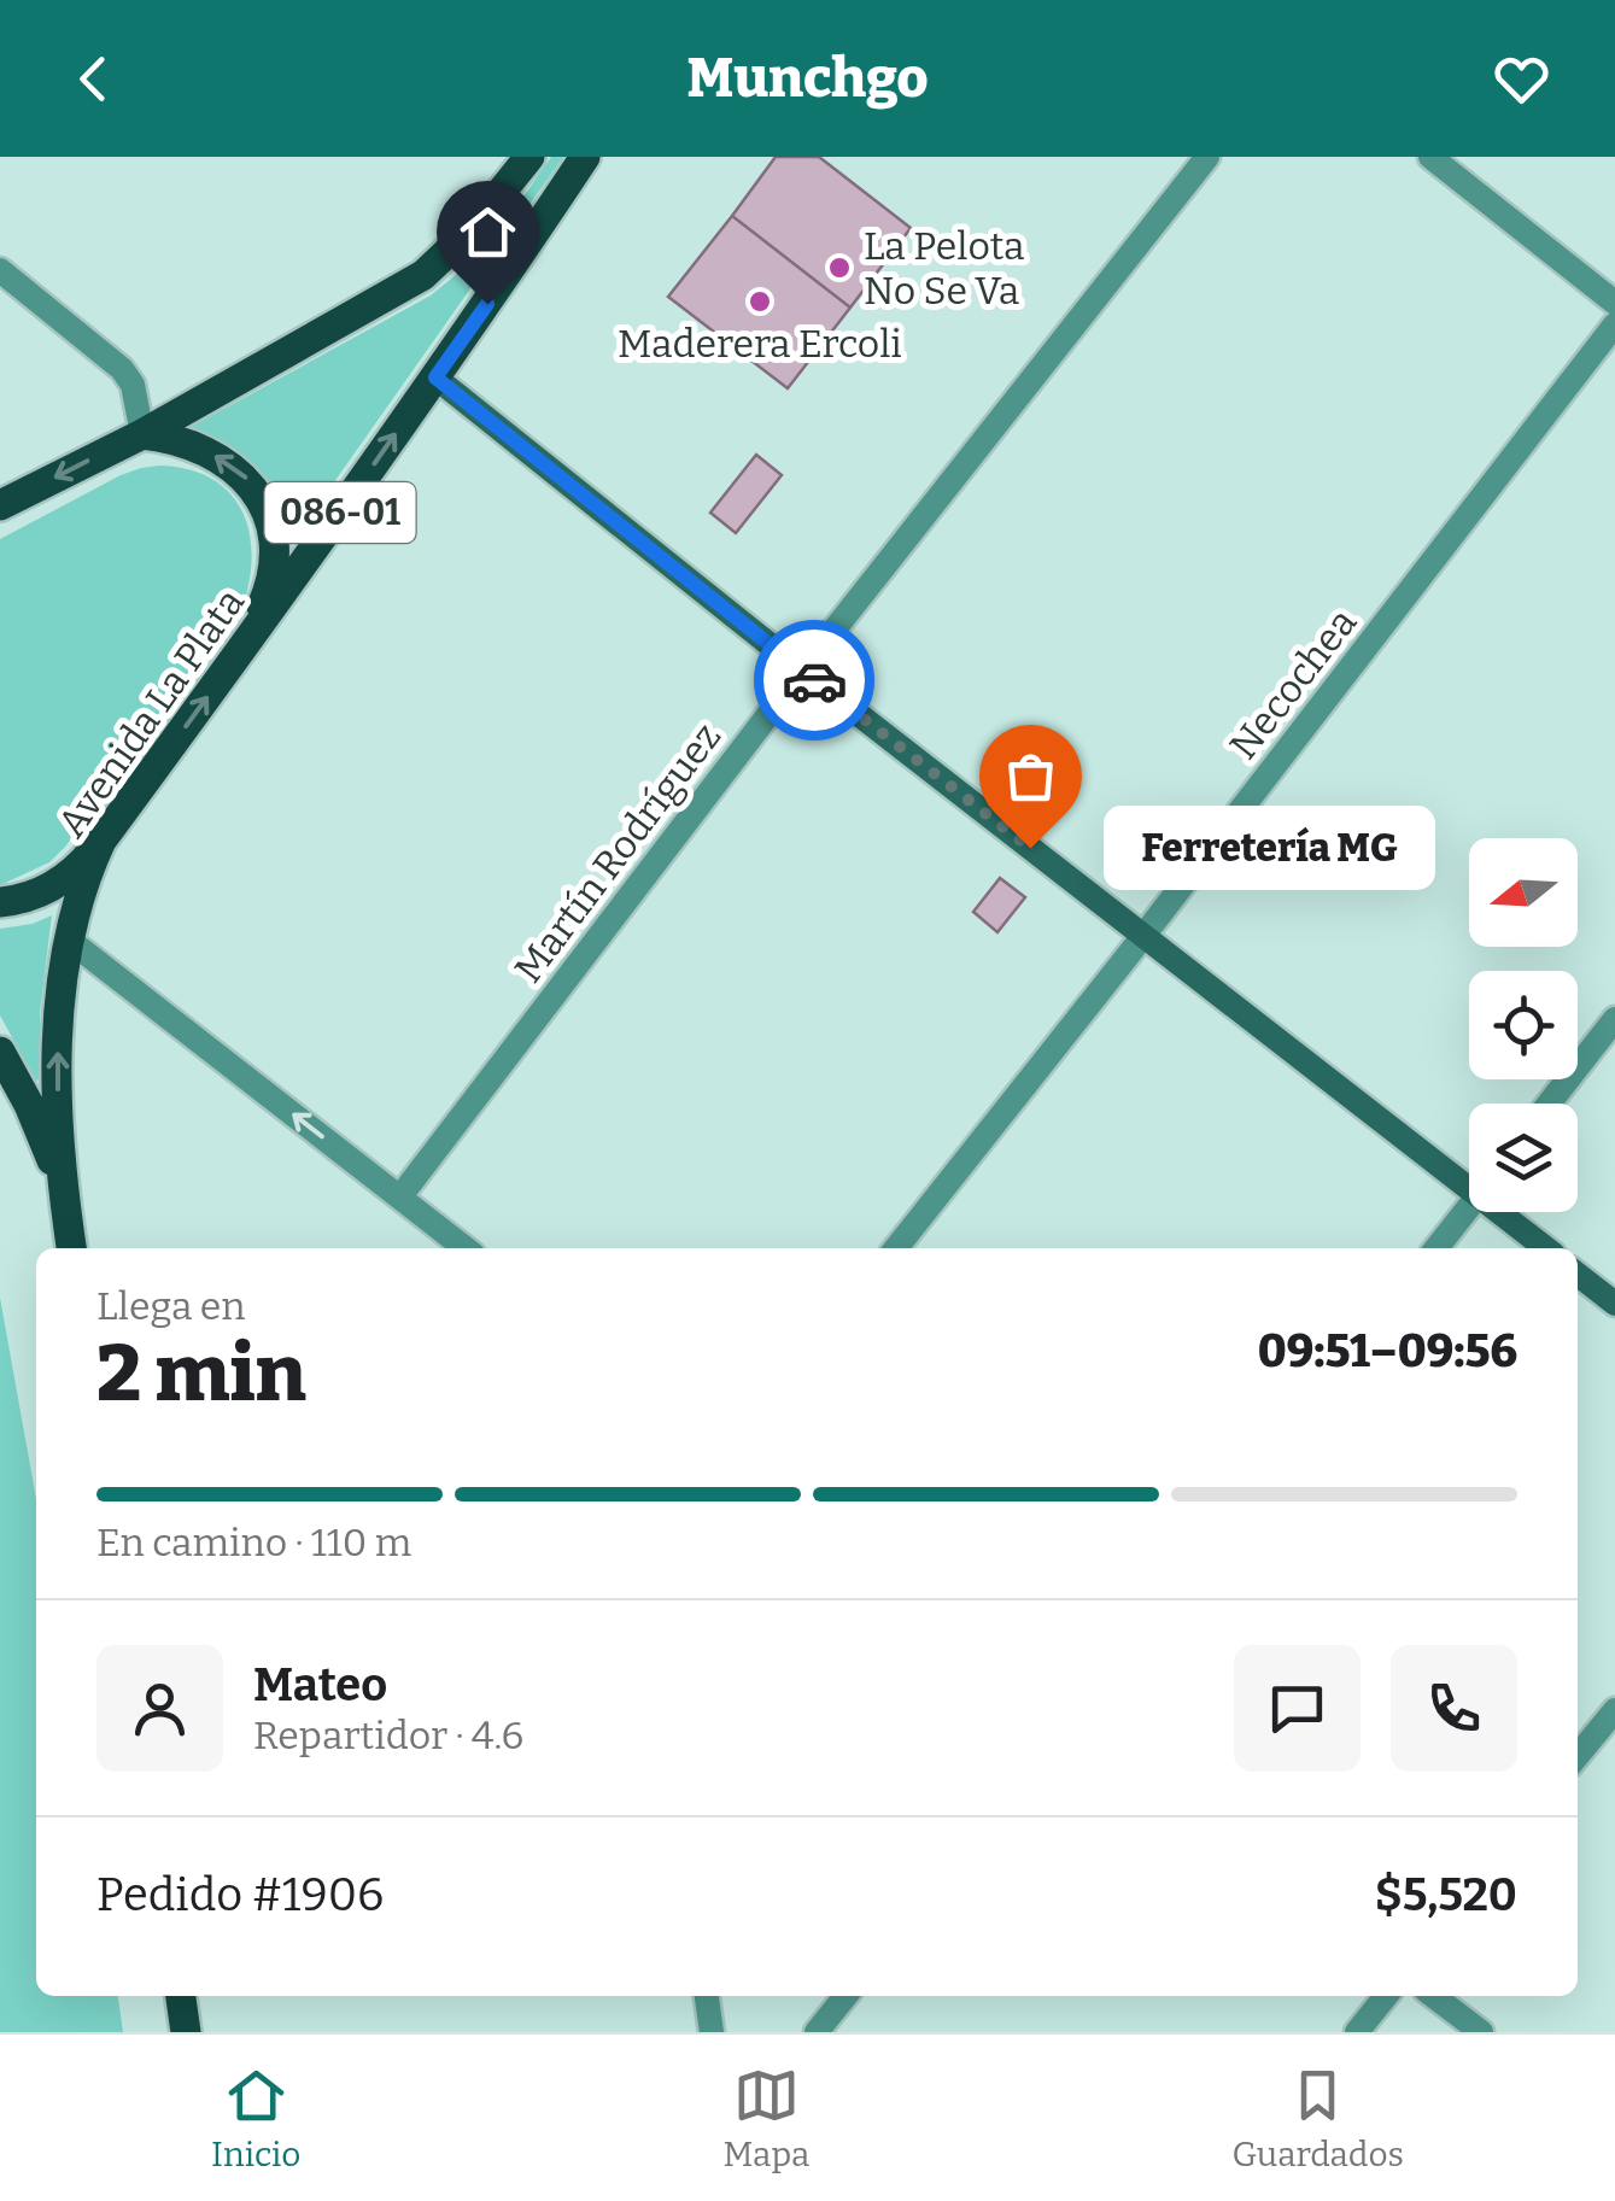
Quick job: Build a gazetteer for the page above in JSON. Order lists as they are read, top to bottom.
{
  "streets": {
    "main road": ["086-01", "Avenida La Plata"],
    "street": ["Necochea", "Martín Rodríguez"]
  },
  "one_way": ["Avenida La Plata"],
  "places": ["La Pelota No Se Va", "Maderera Ercoli", "Ferretería MG"],
  "north": "left",
  "page": {
    "header": "Munchgo",
    "bubble": "Ferretería MG",
    "heading": ["2 min", "Llega en", "09:51–09:56"],
    "panel": [
      "Mateo",
      "Repartidor · 4.6",
      "Pedido #1906",
      "$5,520"
    ],
    "bar": "En camino · 110 m",
    "tabs": ["Inicio", "Mapa", "Guardados"]
  }
}
